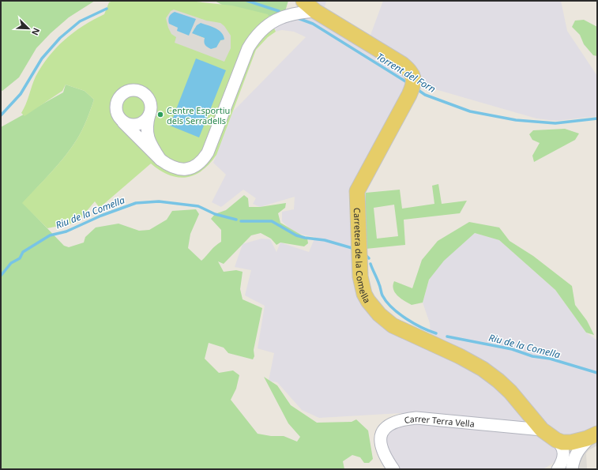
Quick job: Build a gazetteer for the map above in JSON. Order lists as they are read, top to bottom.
{
  "streets": {
    "main road": ["Carretera de la Comella"],
    "street": ["Carrer Terra Vella"]
  },
  "crossings": [
    ["Carretera de la Comella", "Carrer Terra Vella"]
  ],
  "water": ["Torrent del Forn", "Riu de la Comella"],
  "places": ["Centre Esportiu dels Serradells"],
  "north": "bottom right"
}
